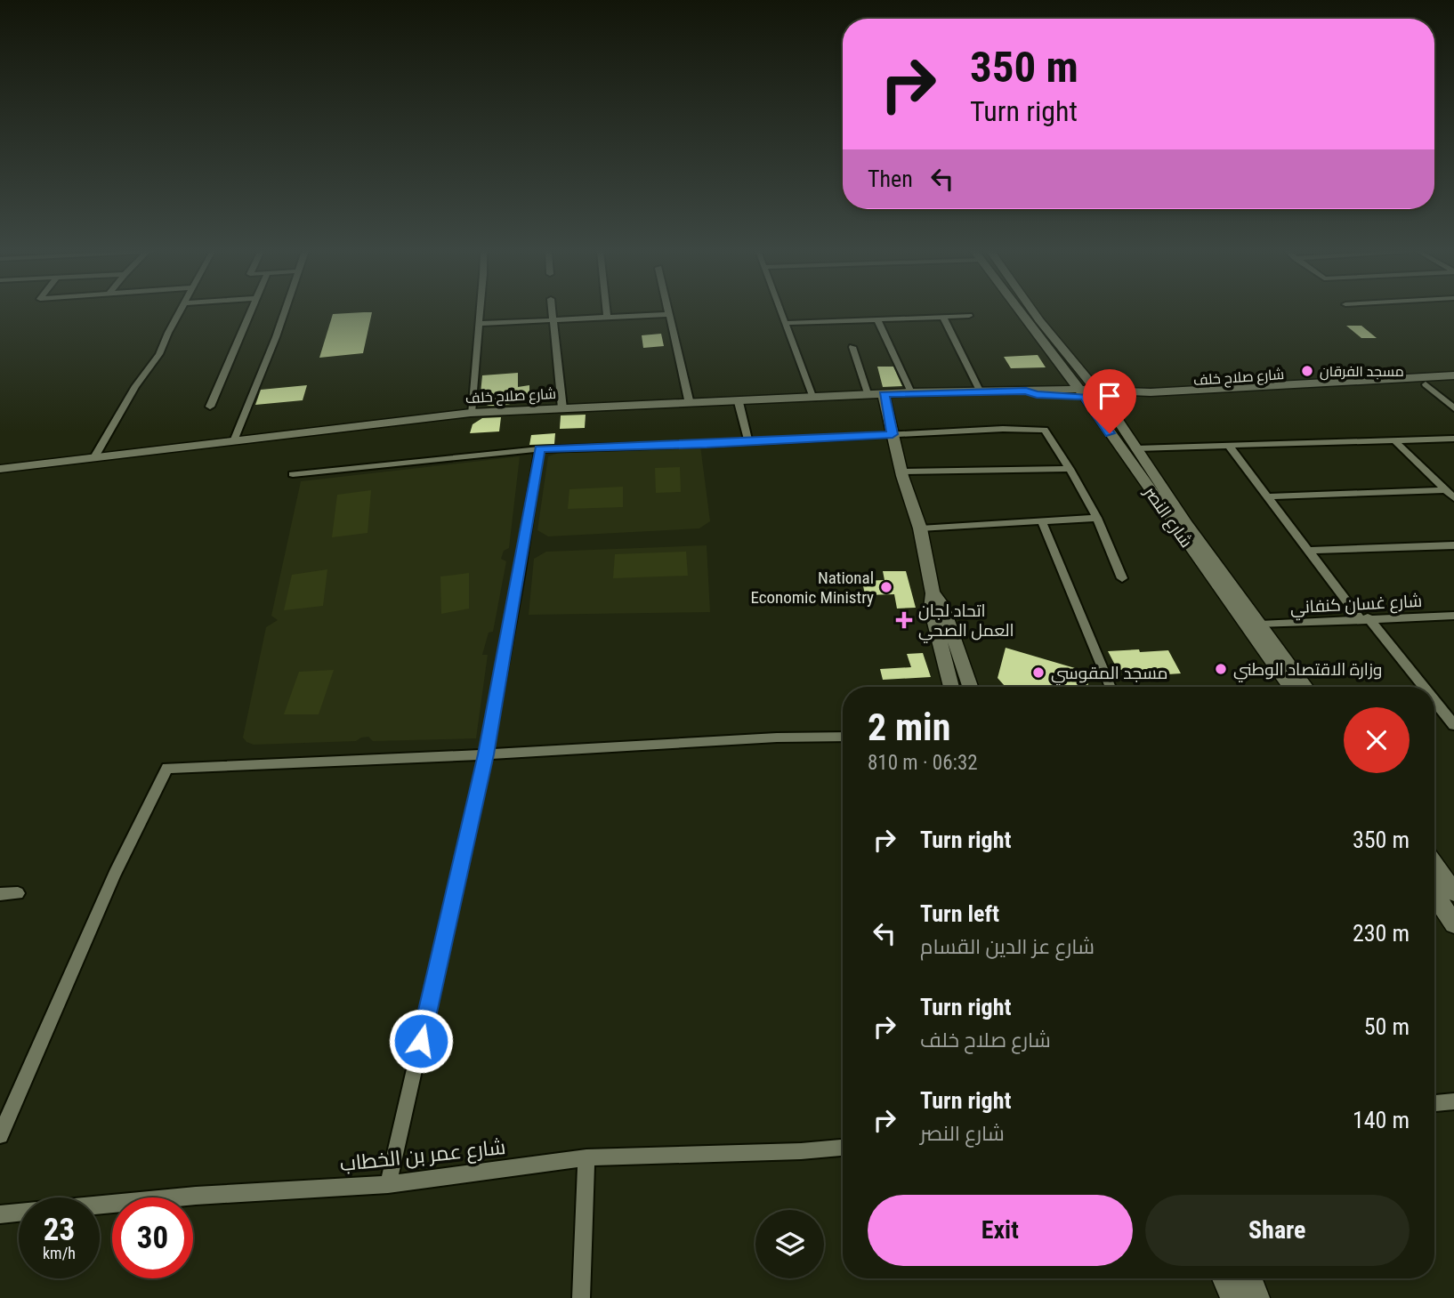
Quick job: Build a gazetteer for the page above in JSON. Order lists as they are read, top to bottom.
{
  "streets": {
    "main road": ["شارع صلاح خلف", "شارع النصر"],
    "street": ["شارع غسان كنفاني", "شارع عمر بن الخطاب"]
  },
  "crossings": [
    ["شارع صلاح خلف", "شارع النصر"],
    ["شارع النصر", "شارع غسان كنفاني"]
  ],
  "places": {
    "other": [
      "مسجد الفرقان",
      "National Economic Ministry",
      "وزارة الاقتصاد الوطني",
      "مسجد المقوسي"
    ],
    "health": ["اتحاد لجان العمل الصحي"]
  },
  "page": {
    "turn": ["350 m", "Turn right"],
    "then": "Then",
    "heading": ["2 min", "810 m · 06:32"],
    "list": [
      {
        "name": "Turn right",
        "value": "350 m"
      },
      {
        "name": "Turn left",
        "note": "شارع عز الدين القسام",
        "value": "230 m"
      },
      {
        "name": "Turn right",
        "note": "شارع صلاح خلف",
        "value": "50 m"
      },
      {
        "name": "Turn right",
        "note": "شارع النصر",
        "value": "140 m"
      }
    ],
    "buttons": ["Exit", "Share"],
    "speed": "23 km/h",
    "limit": "30"
  }
}
